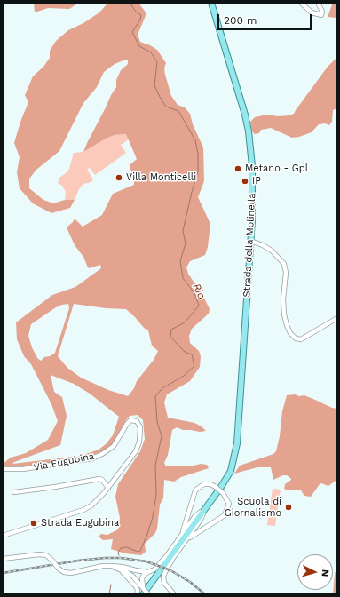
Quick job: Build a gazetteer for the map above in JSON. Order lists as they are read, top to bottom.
{
  "streets": {
    "main road": ["Strada della Molinella"],
    "street": ["Via Eugubina"]
  },
  "water": ["Rio"],
  "places": [
    "Metano - Gpl",
    "Villa Monticelli",
    "IP",
    "Scuola di Giornalismo",
    "Strada Eugubina"
  ],
  "scale_bar": "200 m",
  "north": "right"
}
